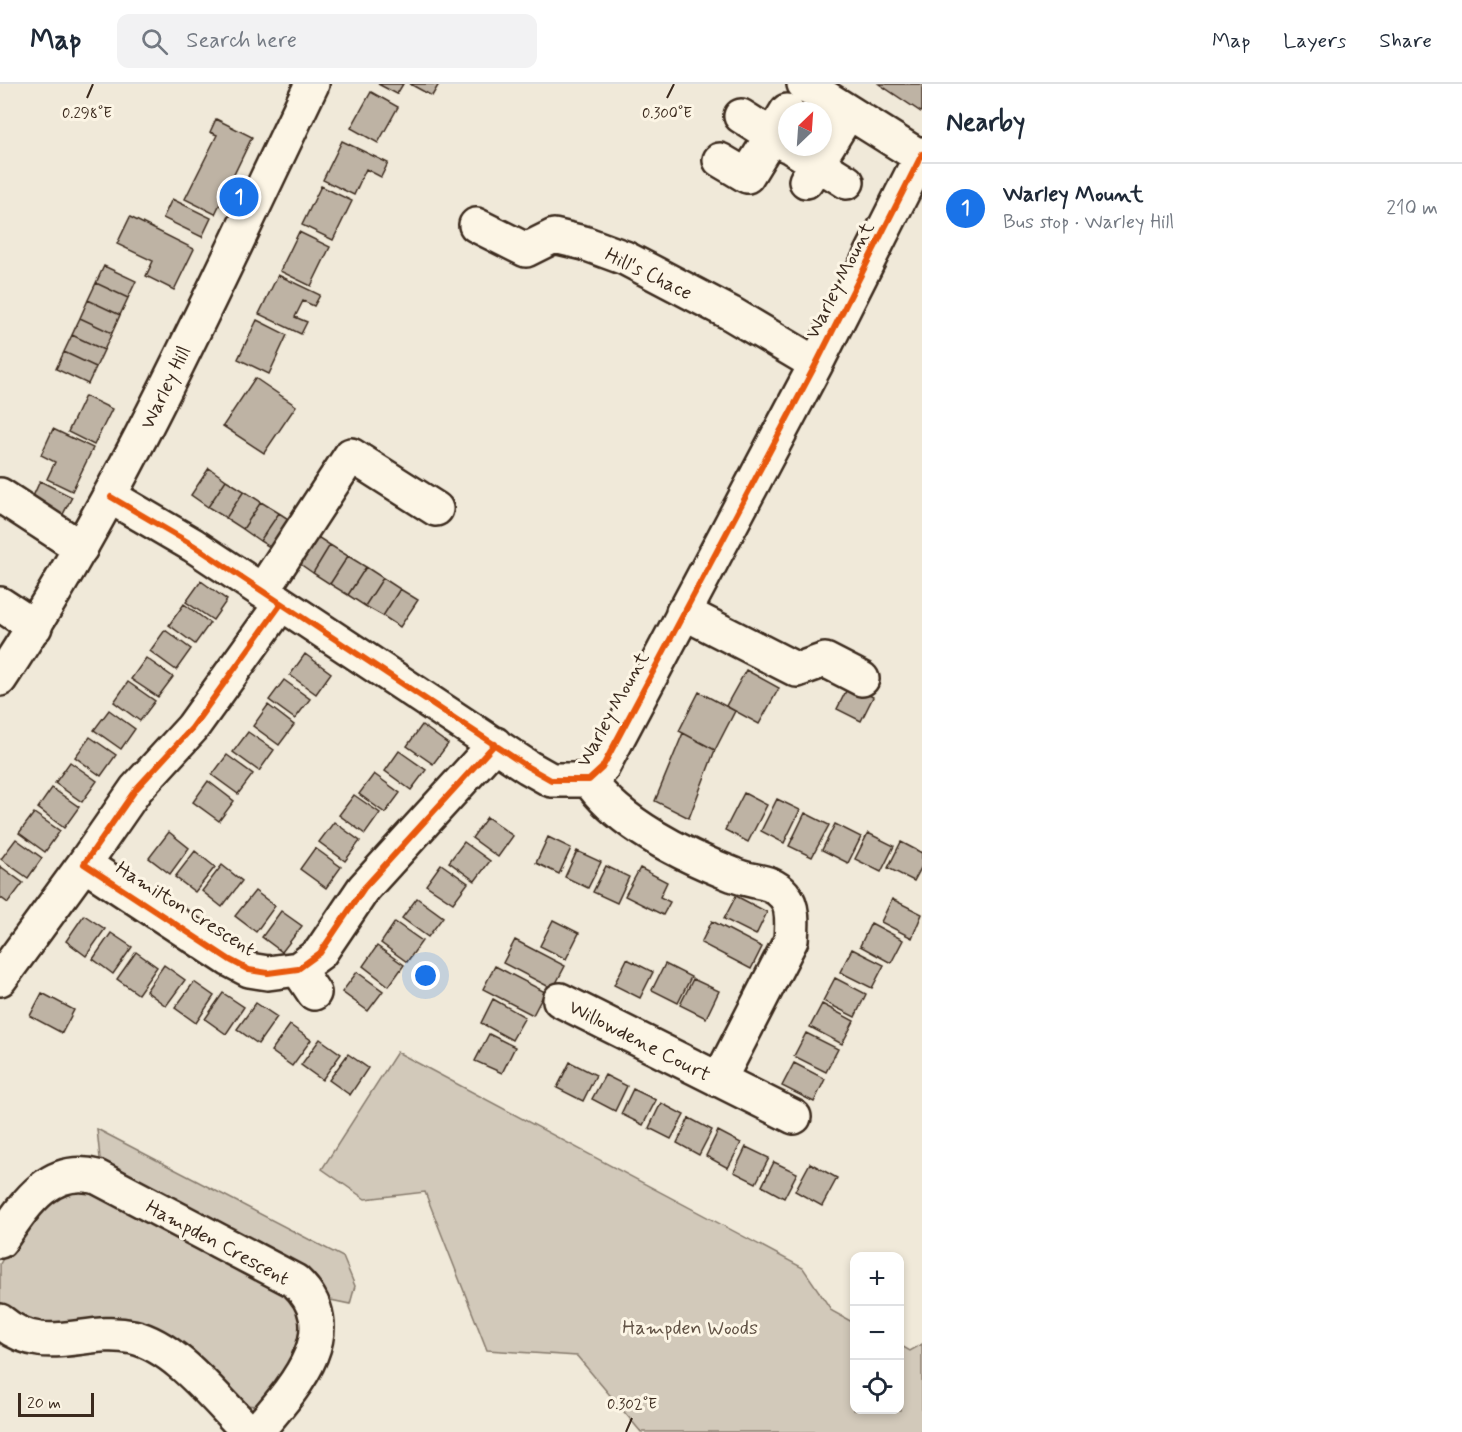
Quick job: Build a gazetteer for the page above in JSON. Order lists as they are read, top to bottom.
{
  "streets": {
    "street": [
      "Hill's Chace",
      "Warley Mount",
      "Warley Hill",
      "Hamilton Crescent",
      "Willowdene Court",
      "Hampden Crescent"
    ]
  },
  "crossings": [
    ["Hill's Chace", "Warley Mount"],
    ["Warley Mount", "Warley Hill"],
    ["Warley Mount", "Hamilton Crescent"],
    ["Warley Mount", "Willowdene Court"]
  ],
  "parks": ["Hampden Woods"],
  "scale_bar": "20 m",
  "north": "top right",
  "page": {
    "header": "Map",
    "search": "Search here",
    "nav": ["Map", "Layers", "Share"],
    "heading": "Nearby",
    "list": [
      {
        "mark": "1",
        "name": "Warley Mount",
        "note": "Bus stop · Warley Hill",
        "value": "210 m"
      }
    ],
    "pins": "1",
    "map_buttons": ["+", "−"],
    "scale": "20 m"
  },
  "coordinates": ["0.298°E", "0.300°E", "0.302°E"]
}
